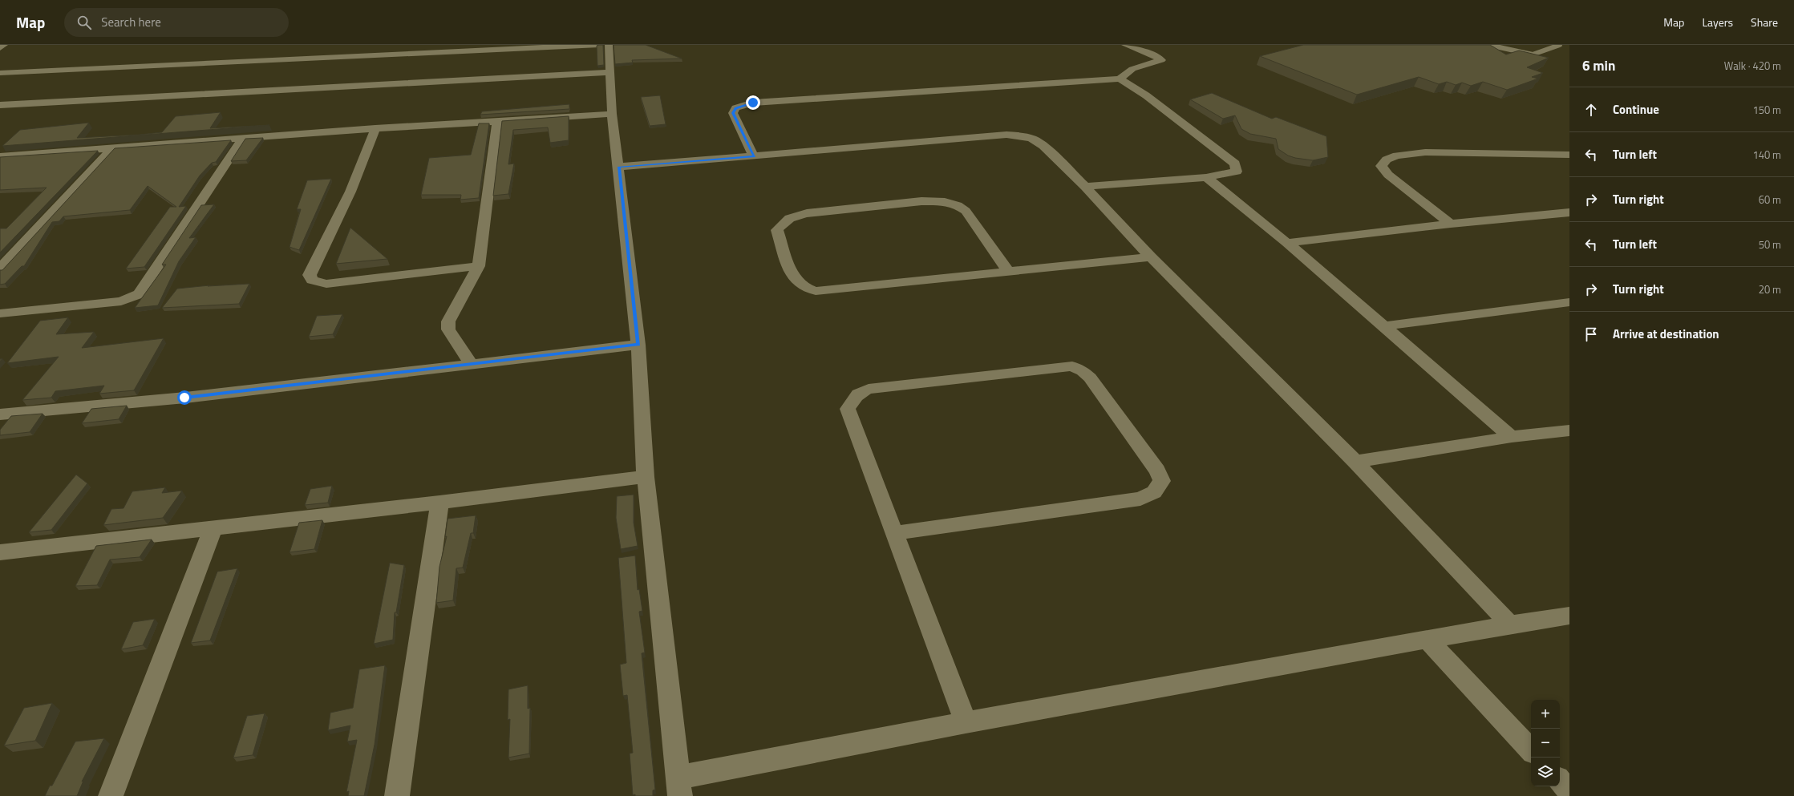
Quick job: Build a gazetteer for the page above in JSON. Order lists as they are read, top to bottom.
{
  "page": {
    "header": "Map",
    "search": "Search here",
    "nav": ["Map", "Layers", "Share"],
    "heading": ["6 min", "Walk · 420 m"],
    "list": [
      ["Continue", "150 m"],
      ["Turn left", "140 m"],
      ["Turn right", "60 m"],
      ["Turn left", "50 m"],
      ["Turn right", "20 m"],
      "Arrive at destination"
    ],
    "map_buttons": ["+", "−"]
  }
}
